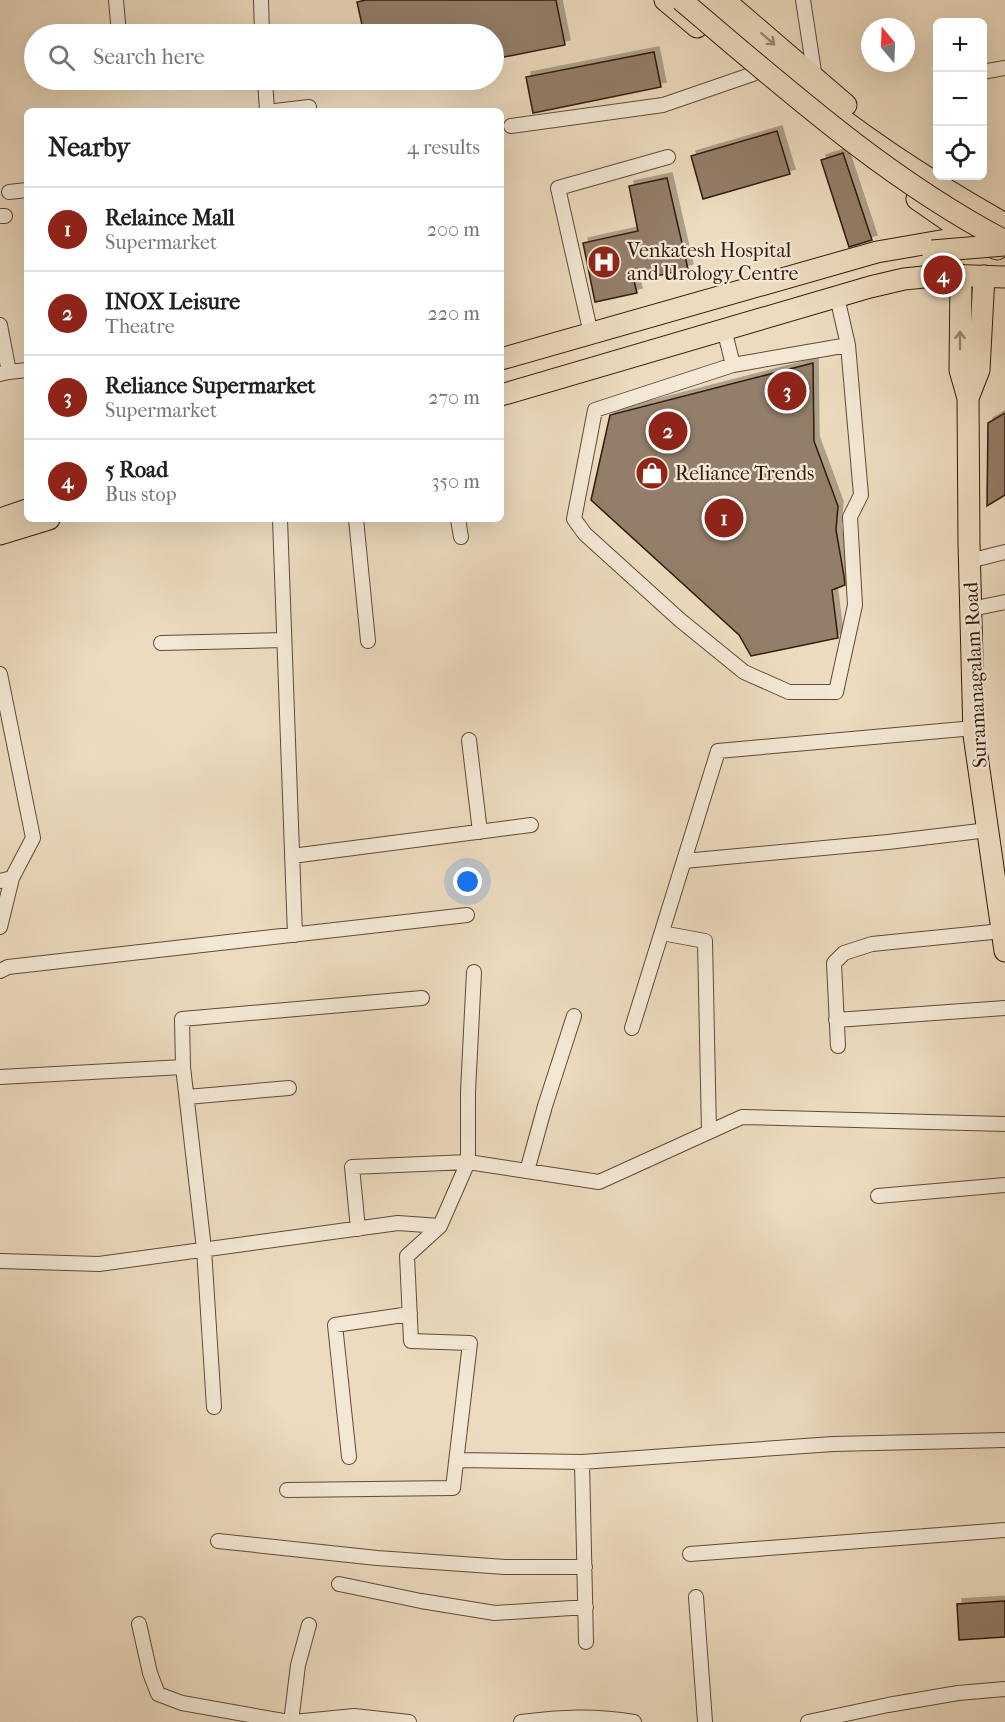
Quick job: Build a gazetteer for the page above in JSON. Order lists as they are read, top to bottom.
{
  "streets": {
    "main road": ["Suramanagalam Road"]
  },
  "places": {
    "hospital": ["Venkatesh Hospital and Urology Centre"],
    "shop": ["Reliance Trends"]
  },
  "north": "top",
  "page": {
    "map_buttons": ["+", "−"],
    "search": "Search here",
    "heading": ["Nearby", "4 results"],
    "list": [
      {
        "mark": "1",
        "name": "Relaince Mall",
        "note": "Supermarket",
        "value": "200 m"
      },
      {
        "mark": "2",
        "name": "INOX Leisure",
        "note": "Theatre",
        "value": "220 m"
      },
      {
        "mark": "3",
        "name": "Reliance Supermarket",
        "note": "Supermarket",
        "value": "270 m"
      },
      {
        "mark": "4",
        "name": "5 Road",
        "note": "Bus stop",
        "value": "350 m"
      }
    ],
    "pins": [
      "4",
      "3",
      "2",
      "1"
    ]
  }
}
